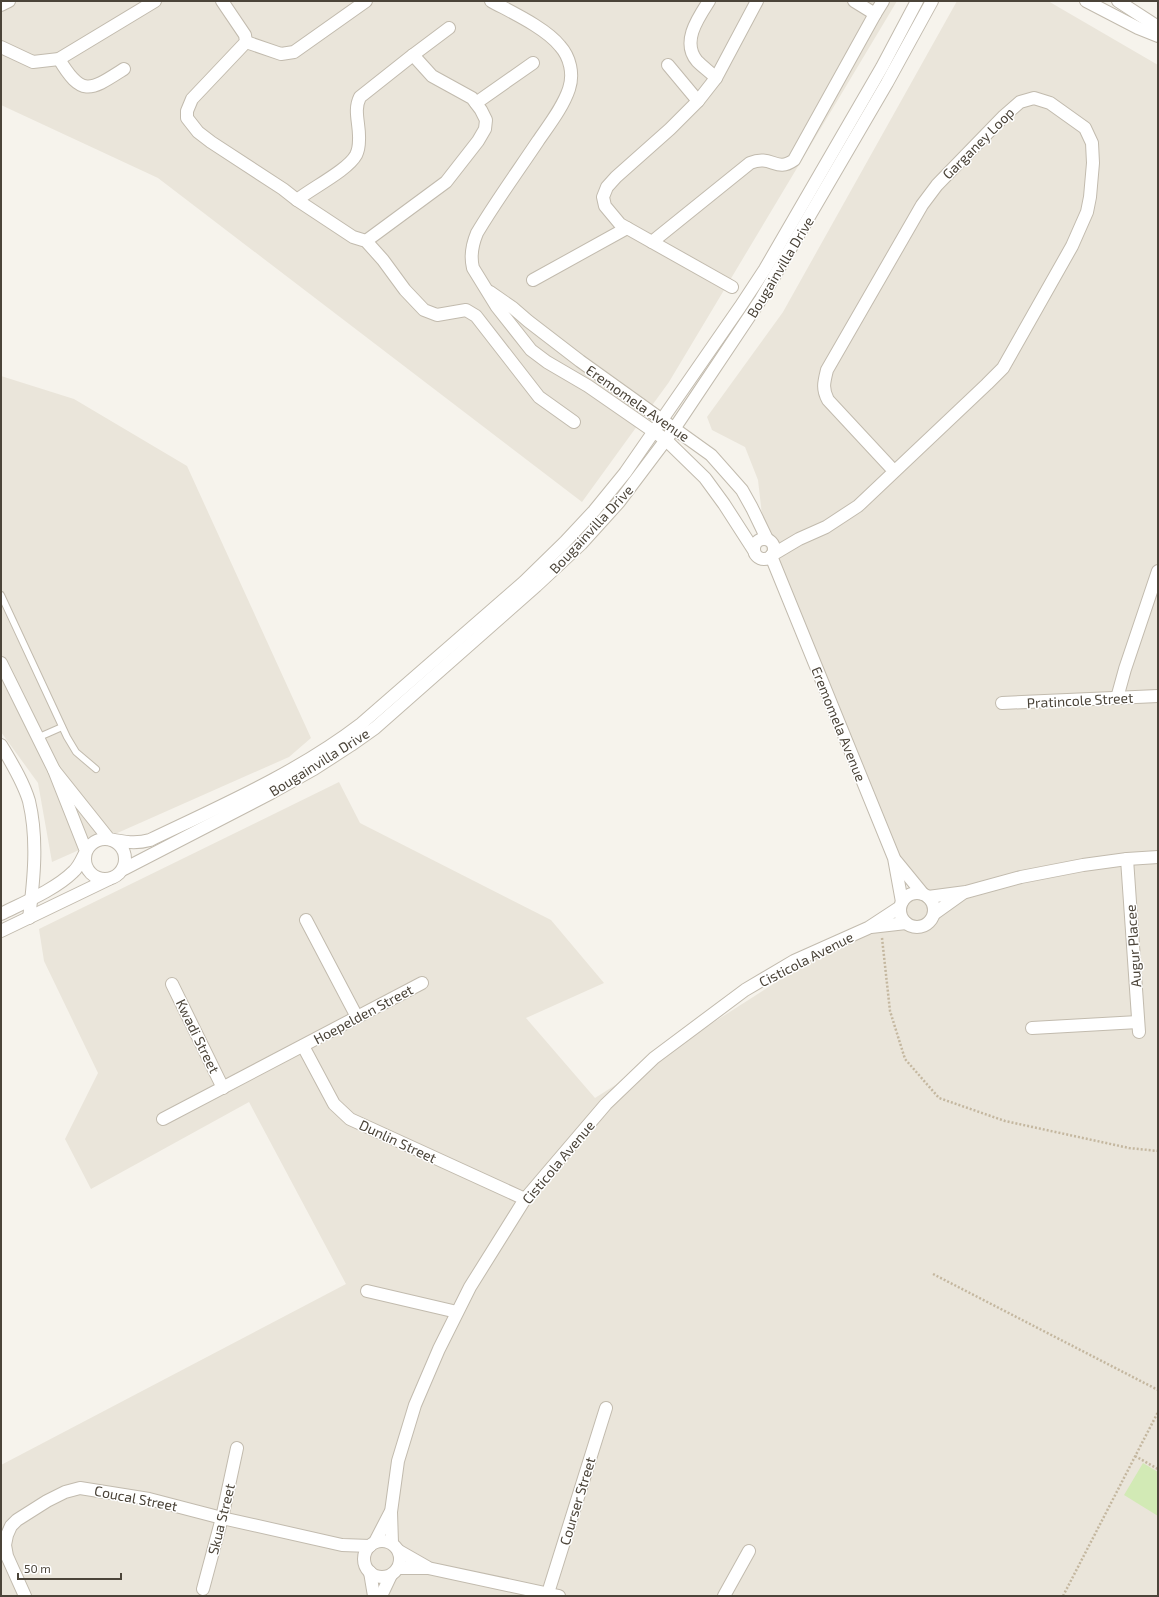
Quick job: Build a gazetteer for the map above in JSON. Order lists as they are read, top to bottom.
{
  "streets": {
    "street": [
      "Garganey Loop",
      "Bougainvilla Drive",
      "Eremomela Avenue",
      "Pratincole Street",
      "Augur Placee",
      "Cisticola Avenue",
      "Hoepelden Street",
      "Kwadi Street",
      "Dunlin Street",
      "Coucal Street",
      "Courser Street",
      "Skua Street"
    ]
  },
  "crossings": [
    ["Garganey Loop", "Eremomela Avenue"],
    ["Bougainvilla Drive", "Eremomela Avenue"],
    ["Eremomela Avenue", "Cisticola Avenue"],
    ["Cisticola Avenue", "Dunlin Street"],
    ["Cisticola Avenue", "Coucal Street"],
    ["Hoepelden Street", "Kwadi Street"],
    ["Hoepelden Street", "Dunlin Street"],
    ["Kwadi Street", "Dunlin Street"],
    ["Coucal Street", "Skua Street"]
  ],
  "scale_bar": "50 m"
}
